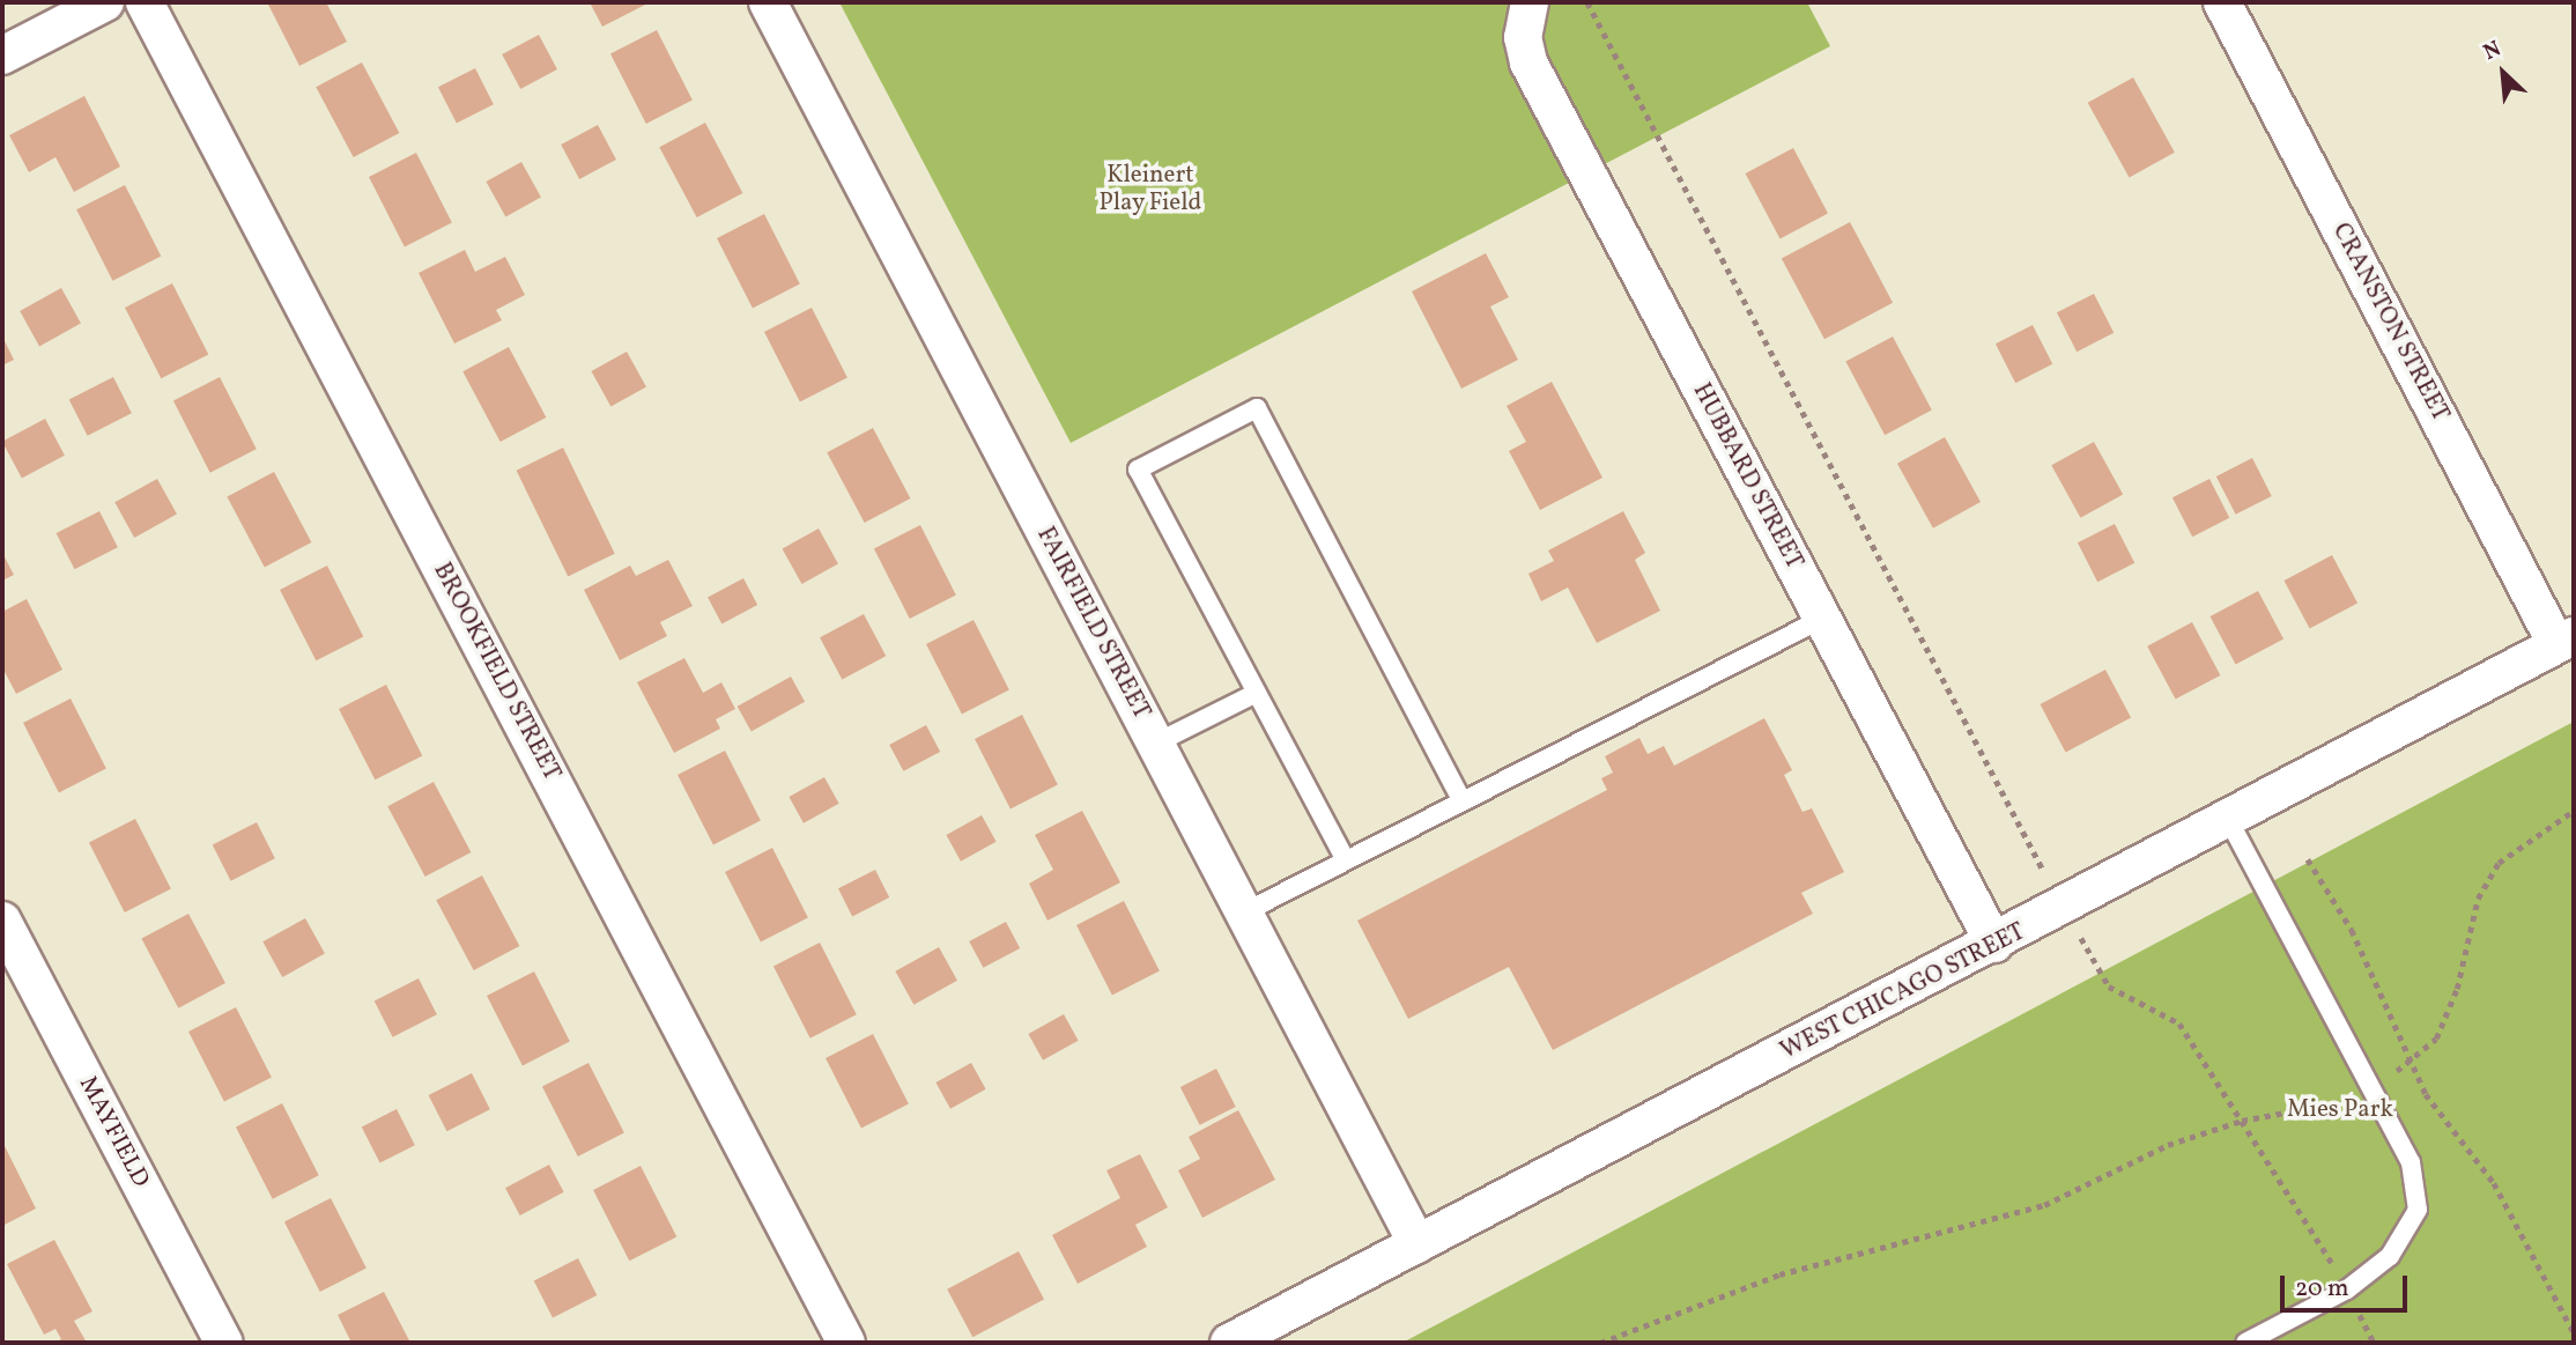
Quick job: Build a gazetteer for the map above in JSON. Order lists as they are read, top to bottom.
{
  "streets": {
    "street": [
      "CRANSTON STREET",
      "HUBBARD STREET",
      "FAIRFIELD STREET",
      "BROOKFIELD STREET",
      "WEST CHICAGO STREET",
      "MAYFIELD"
    ]
  },
  "crossings": [
    ["CRANSTON STREET", "WEST CHICAGO STREET"],
    ["HUBBARD STREET", "WEST CHICAGO STREET"],
    ["FAIRFIELD STREET", "WEST CHICAGO STREET"]
  ],
  "parks": ["Kleinert Play Field", "Mies Park"],
  "scale_bar": "20 m",
  "north": "top left"
}
